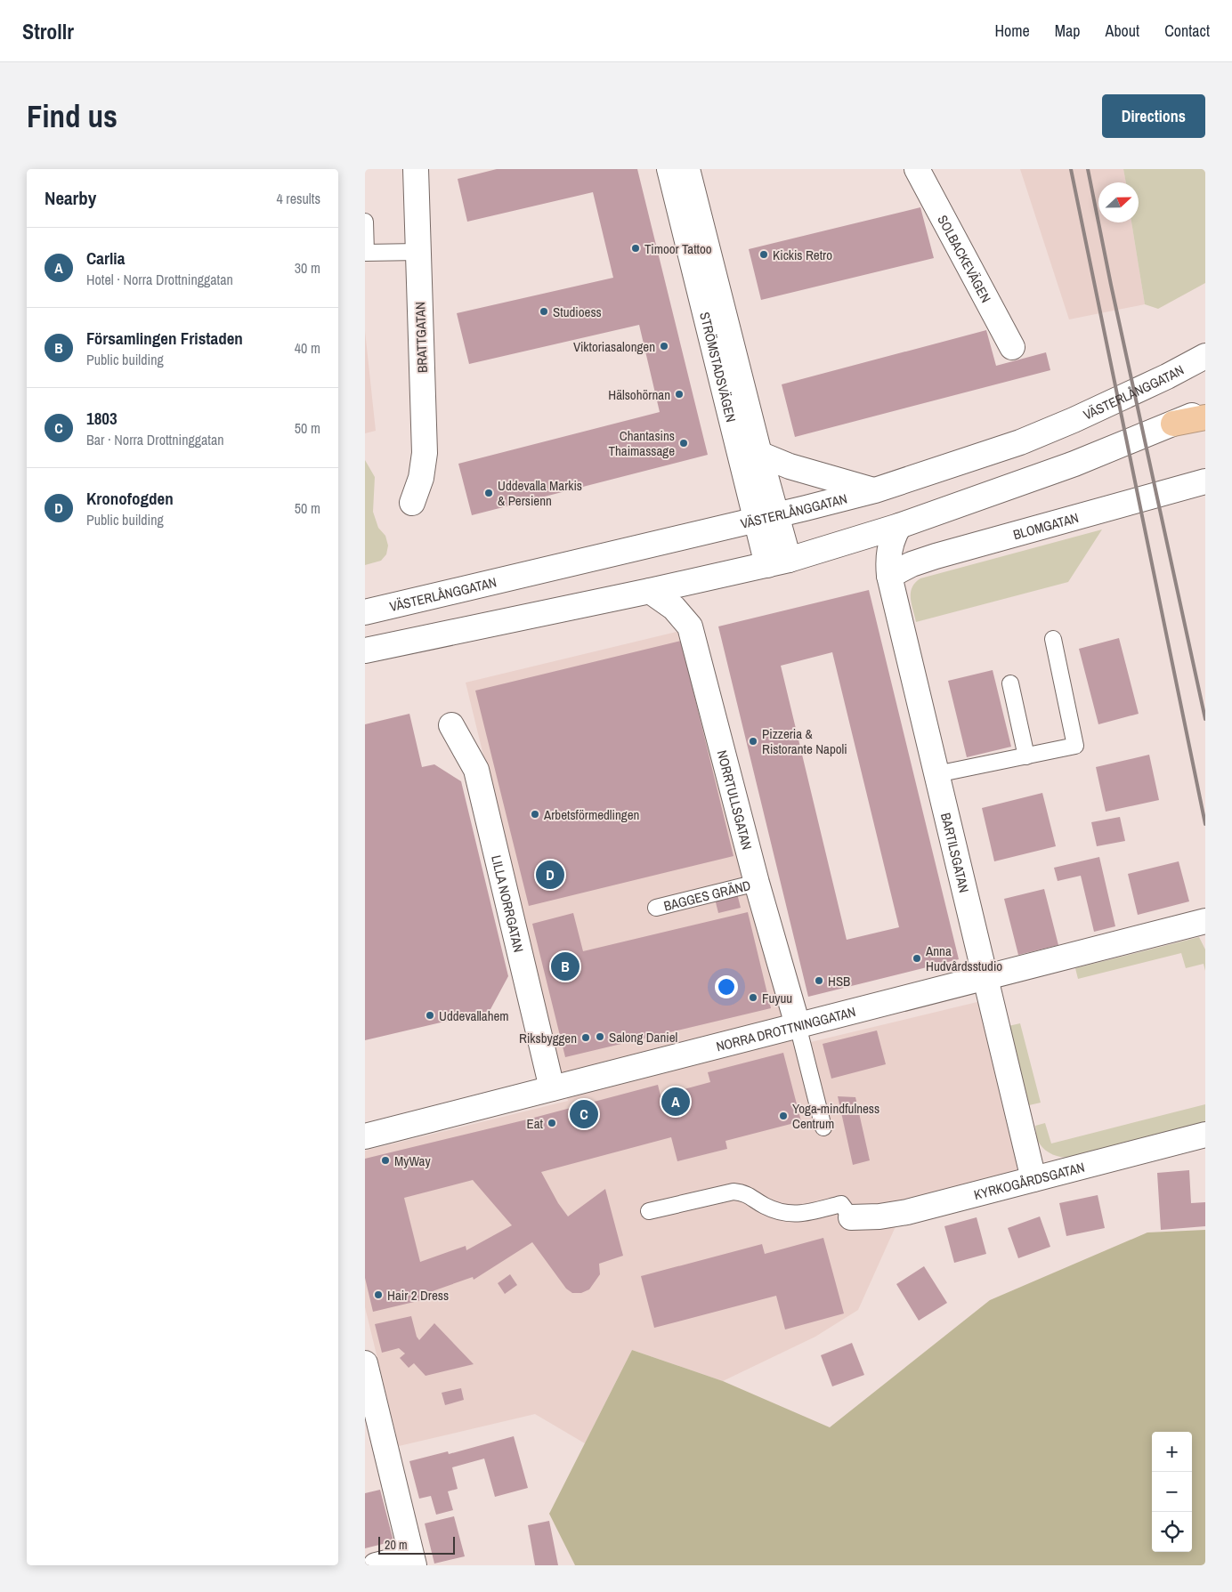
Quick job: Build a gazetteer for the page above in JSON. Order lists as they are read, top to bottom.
{
  "streets": {
    "street": [
      "SOLBACKEVÄGEN",
      "BRATTGATAN",
      "STRÖMSTADSVÄGEN",
      "VÄSTERLÅNGGATAN",
      "BLOMGATAN",
      "NORRTULLSGATAN",
      "BARTILSGATAN",
      "LILLA NORRGATAN",
      "NORRA DROTTNINGGATAN",
      "KYRKOGÅRDSGATAN"
    ],
    "lane": ["BAGGES GRÄND"]
  },
  "crossings": [
    ["STRÖMSTADSVÄGEN", "VÄSTERLÅNGGATAN"],
    ["BLOMGATAN", "BARTILSGATAN"],
    ["NORRTULLSGATAN", "BAGGES GRÄND"],
    ["NORRTULLSGATAN", "NORRA DROTTNINGGATAN"],
    ["BARTILSGATAN", "NORRA DROTTNINGGATAN"],
    ["BARTILSGATAN", "KYRKOGÅRDSGATAN"],
    ["LILLA NORRGATAN", "NORRA DROTTNINGGATAN"]
  ],
  "places": [
    "Timoor Tattoo",
    "Kickis Retro",
    "Studioess",
    "Viktoriasalongen",
    "Hälsohörnan",
    "Chantasins Thaimassage",
    "Uddevalla Markis & Persienn",
    "Pizzeria & Ristorante Napoli",
    "Arbetsförmedlingen",
    "Anna Hudvårdsstudio",
    "HSB",
    "Fuyuu",
    "Uddevallahem",
    "Salong Daniel",
    "Riksbyggen",
    "Yoga-mindfulness Centrum",
    "Eat",
    "MyWay",
    "Hair 2 Dress"
  ],
  "scale_bar": "20 m",
  "north": "right",
  "page": {
    "header": "Strollr",
    "nav": [
      "Home",
      "Map",
      "About",
      "Contact"
    ],
    "buttons": "Directions",
    "title": "Find us",
    "heading": ["Nearby", "4 results"],
    "list": [
      {
        "mark": "A",
        "name": "Carlia",
        "note": "Hotel · Norra Drottninggatan",
        "value": "30 m"
      },
      {
        "mark": "B",
        "name": "Församlingen Fristaden",
        "note": "Public building",
        "value": "40 m"
      },
      {
        "mark": "C",
        "name": "1803",
        "note": "Bar · Norra Drottninggatan",
        "value": "50 m"
      },
      {
        "mark": "D",
        "name": "Kronofogden",
        "note": "Public building",
        "value": "50 m"
      }
    ],
    "pins": [
      "D",
      "B",
      "A",
      "C"
    ],
    "map_buttons": ["+", "−"],
    "scale": "20 m"
  }
}
